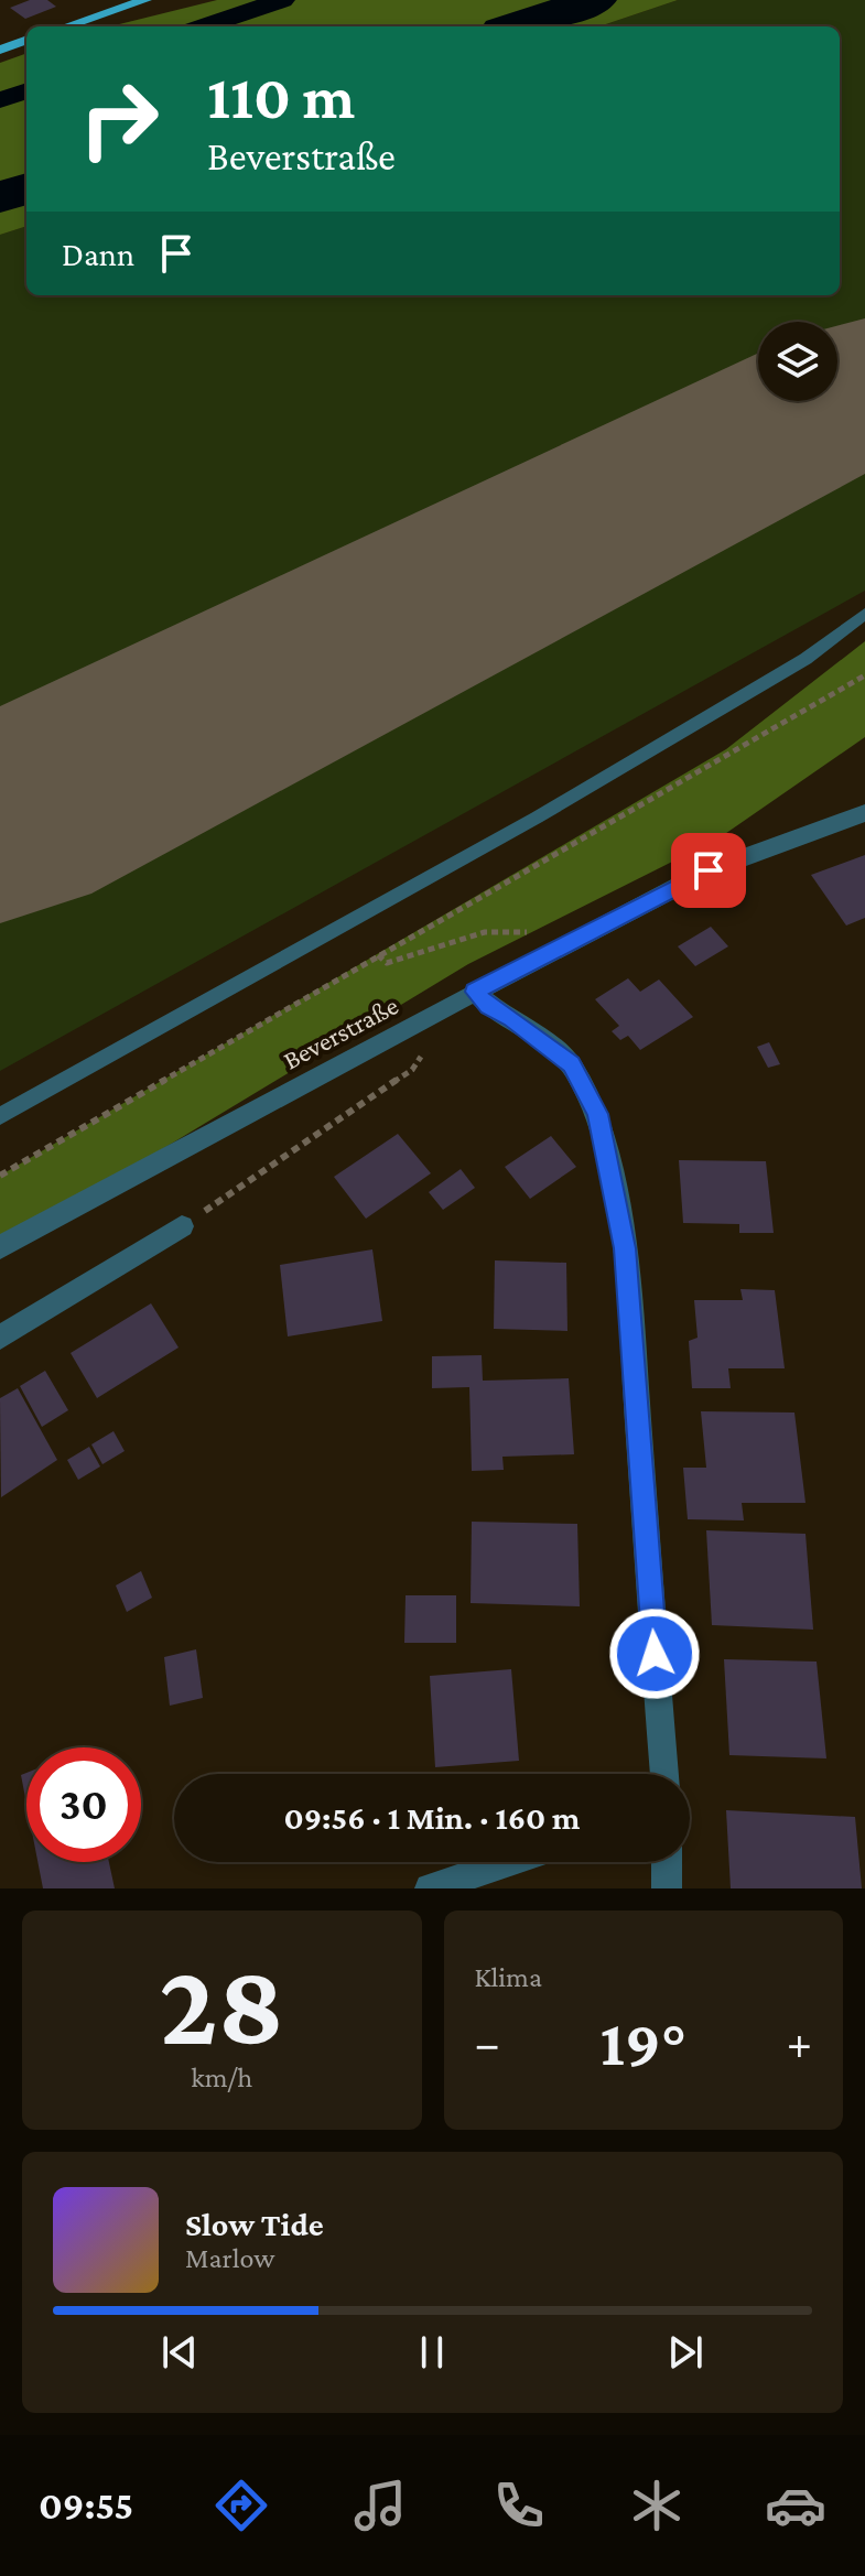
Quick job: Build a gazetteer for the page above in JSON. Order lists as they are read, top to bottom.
{
  "streets": {
    "street": ["Beverstraße"]
  },
  "page": {
    "turn": ["110 m", "Beverstraße"],
    "then": "Dann",
    "limit": "30",
    "trip": "09:56 · 1 Min. · 160 m",
    "tile": [
      ["28", "km/h"],
      "Klima"
    ],
    "heat": ["−", "19°", "+"],
    "song": ["Slow Tide", "Marlow"],
    "tabs": "09:55"
  }
}
